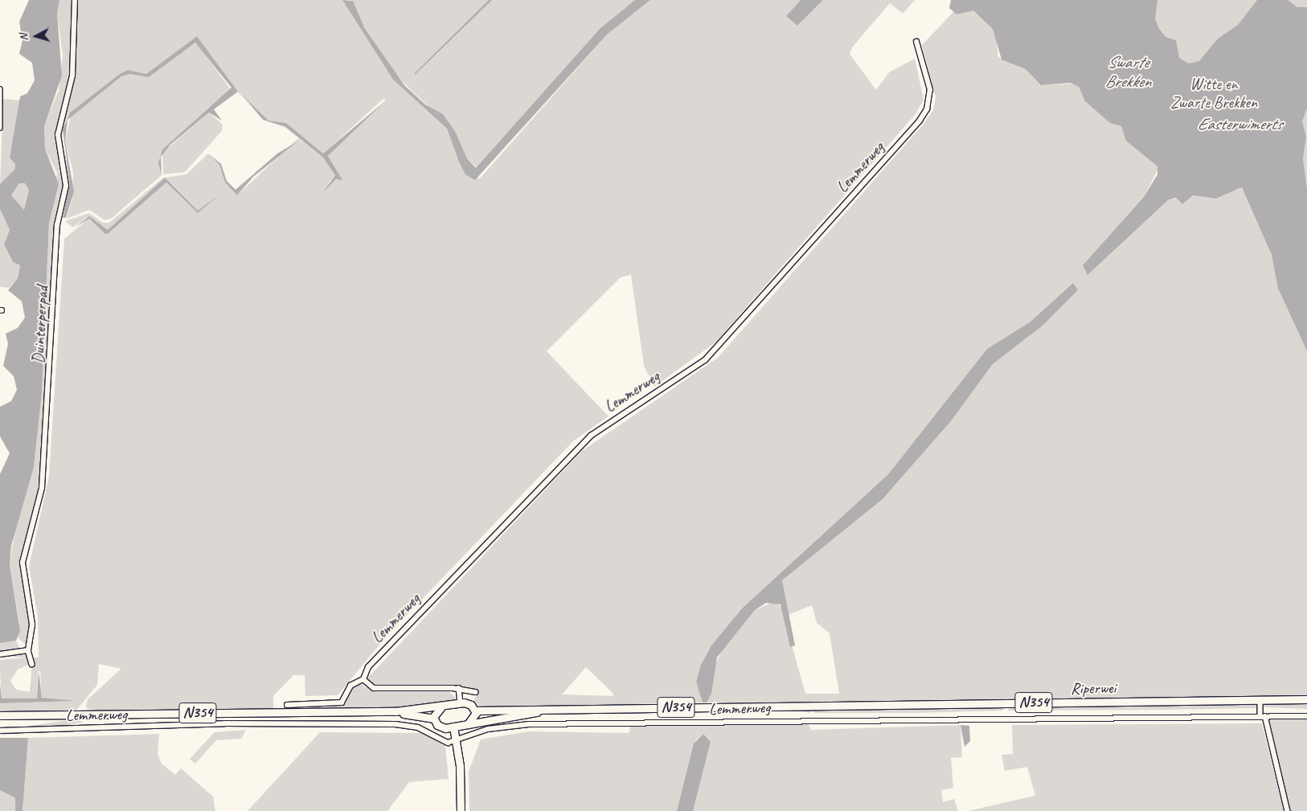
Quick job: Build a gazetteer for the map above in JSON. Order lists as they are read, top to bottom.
{
  "streets": {
    "main road": ["Lemmerweg", "Riperwei", "N354"],
    "street": ["Duinterperpad"]
  },
  "crossings": [
    ["Lemmerweg", "Riperwei"],
    ["Lemmerweg", "N354"]
  ],
  "water": ["Swarte Brekken", "Easterwimerts"],
  "parks": ["Witte en Zwarte Brekken"],
  "north": "left"
}
